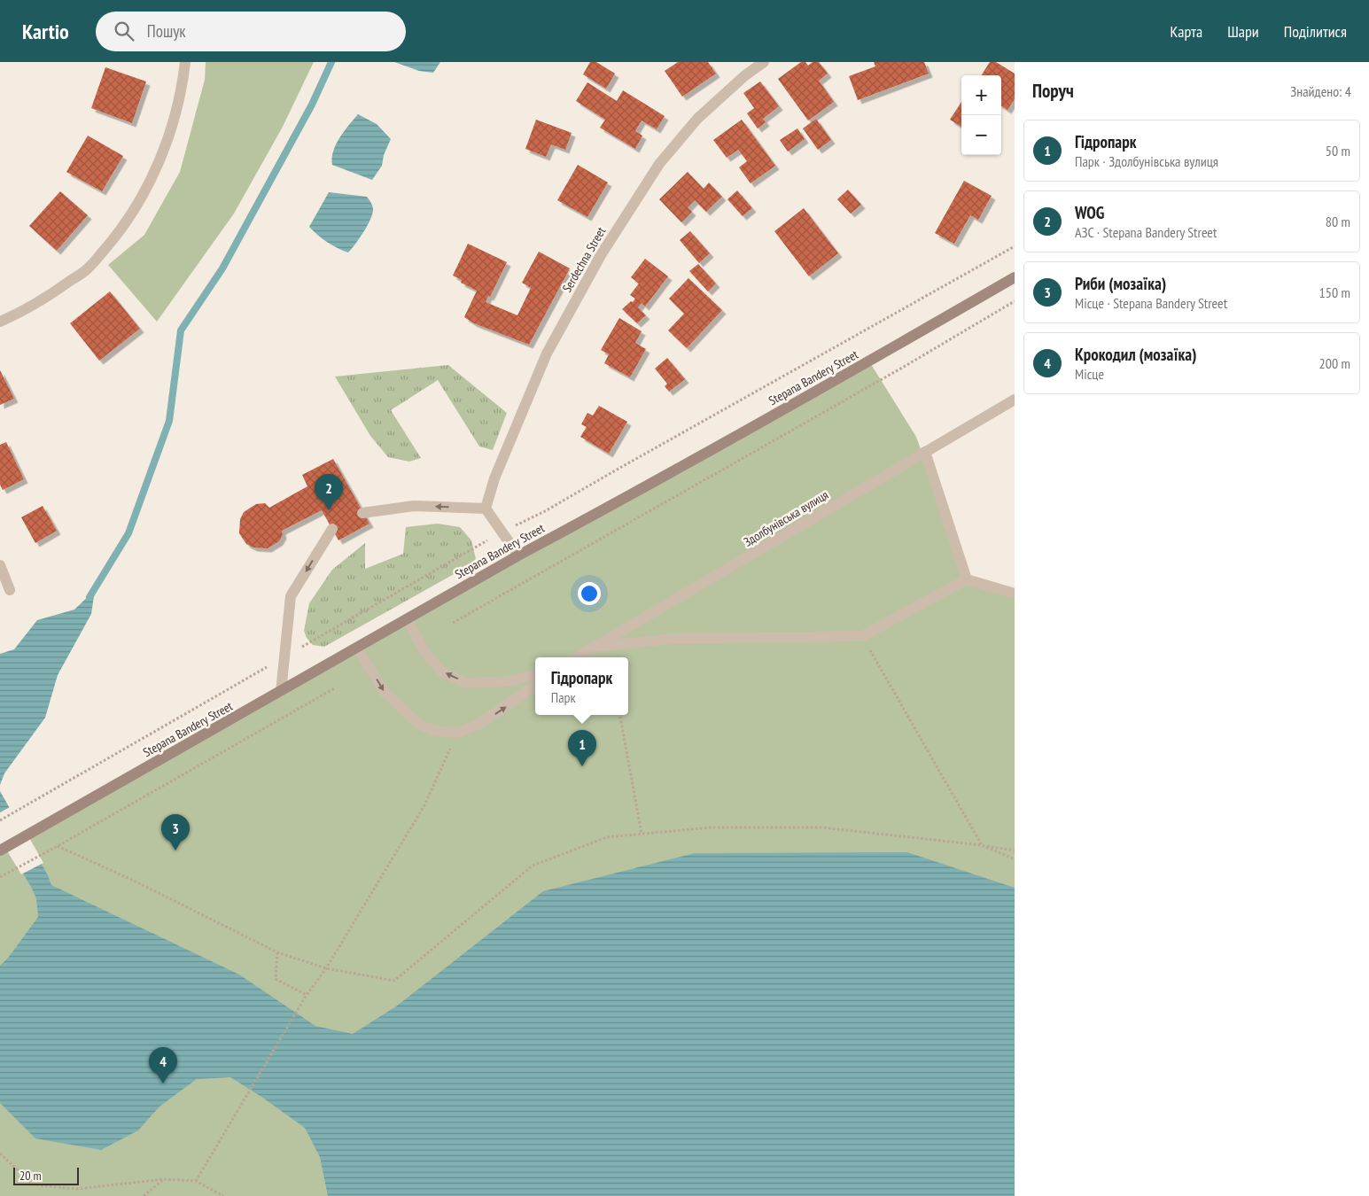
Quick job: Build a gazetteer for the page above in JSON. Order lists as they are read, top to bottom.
{
  "streets": {
    "main road": ["Stepana Bandery Street"],
    "street": ["Serdechna Street", "Здолбунівська вулиця"]
  },
  "scale_bar": "20 m",
  "page": {
    "header": "Kartio",
    "search": "Пошук",
    "nav": ["Карта", "Шари", "Поділитися"],
    "heading": ["Поруч", "Знайдено: 4"],
    "map_buttons": ["+", "−"],
    "list": [
      {
        "mark": "1",
        "name": "Гідропарк",
        "note": "Парк · Здолбунівська вулиця",
        "value": "50 m"
      },
      {
        "mark": "2",
        "name": "WOG",
        "note": "АЗС · Stepana Bandery Street",
        "value": "80 m"
      },
      {
        "mark": "3",
        "name": "Риби (мозаїка)",
        "note": "Місце · Stepana Bandery Street",
        "value": "150 m"
      },
      {
        "mark": "4",
        "name": "Крокодил (мозаїка)",
        "note": "Місце",
        "value": "200 m"
      }
    ],
    "pins": [
      "2",
      "1",
      "3",
      "4"
    ],
    "popup": ["Гідропарк", "Парк"],
    "scale": "20 m"
  }
}
